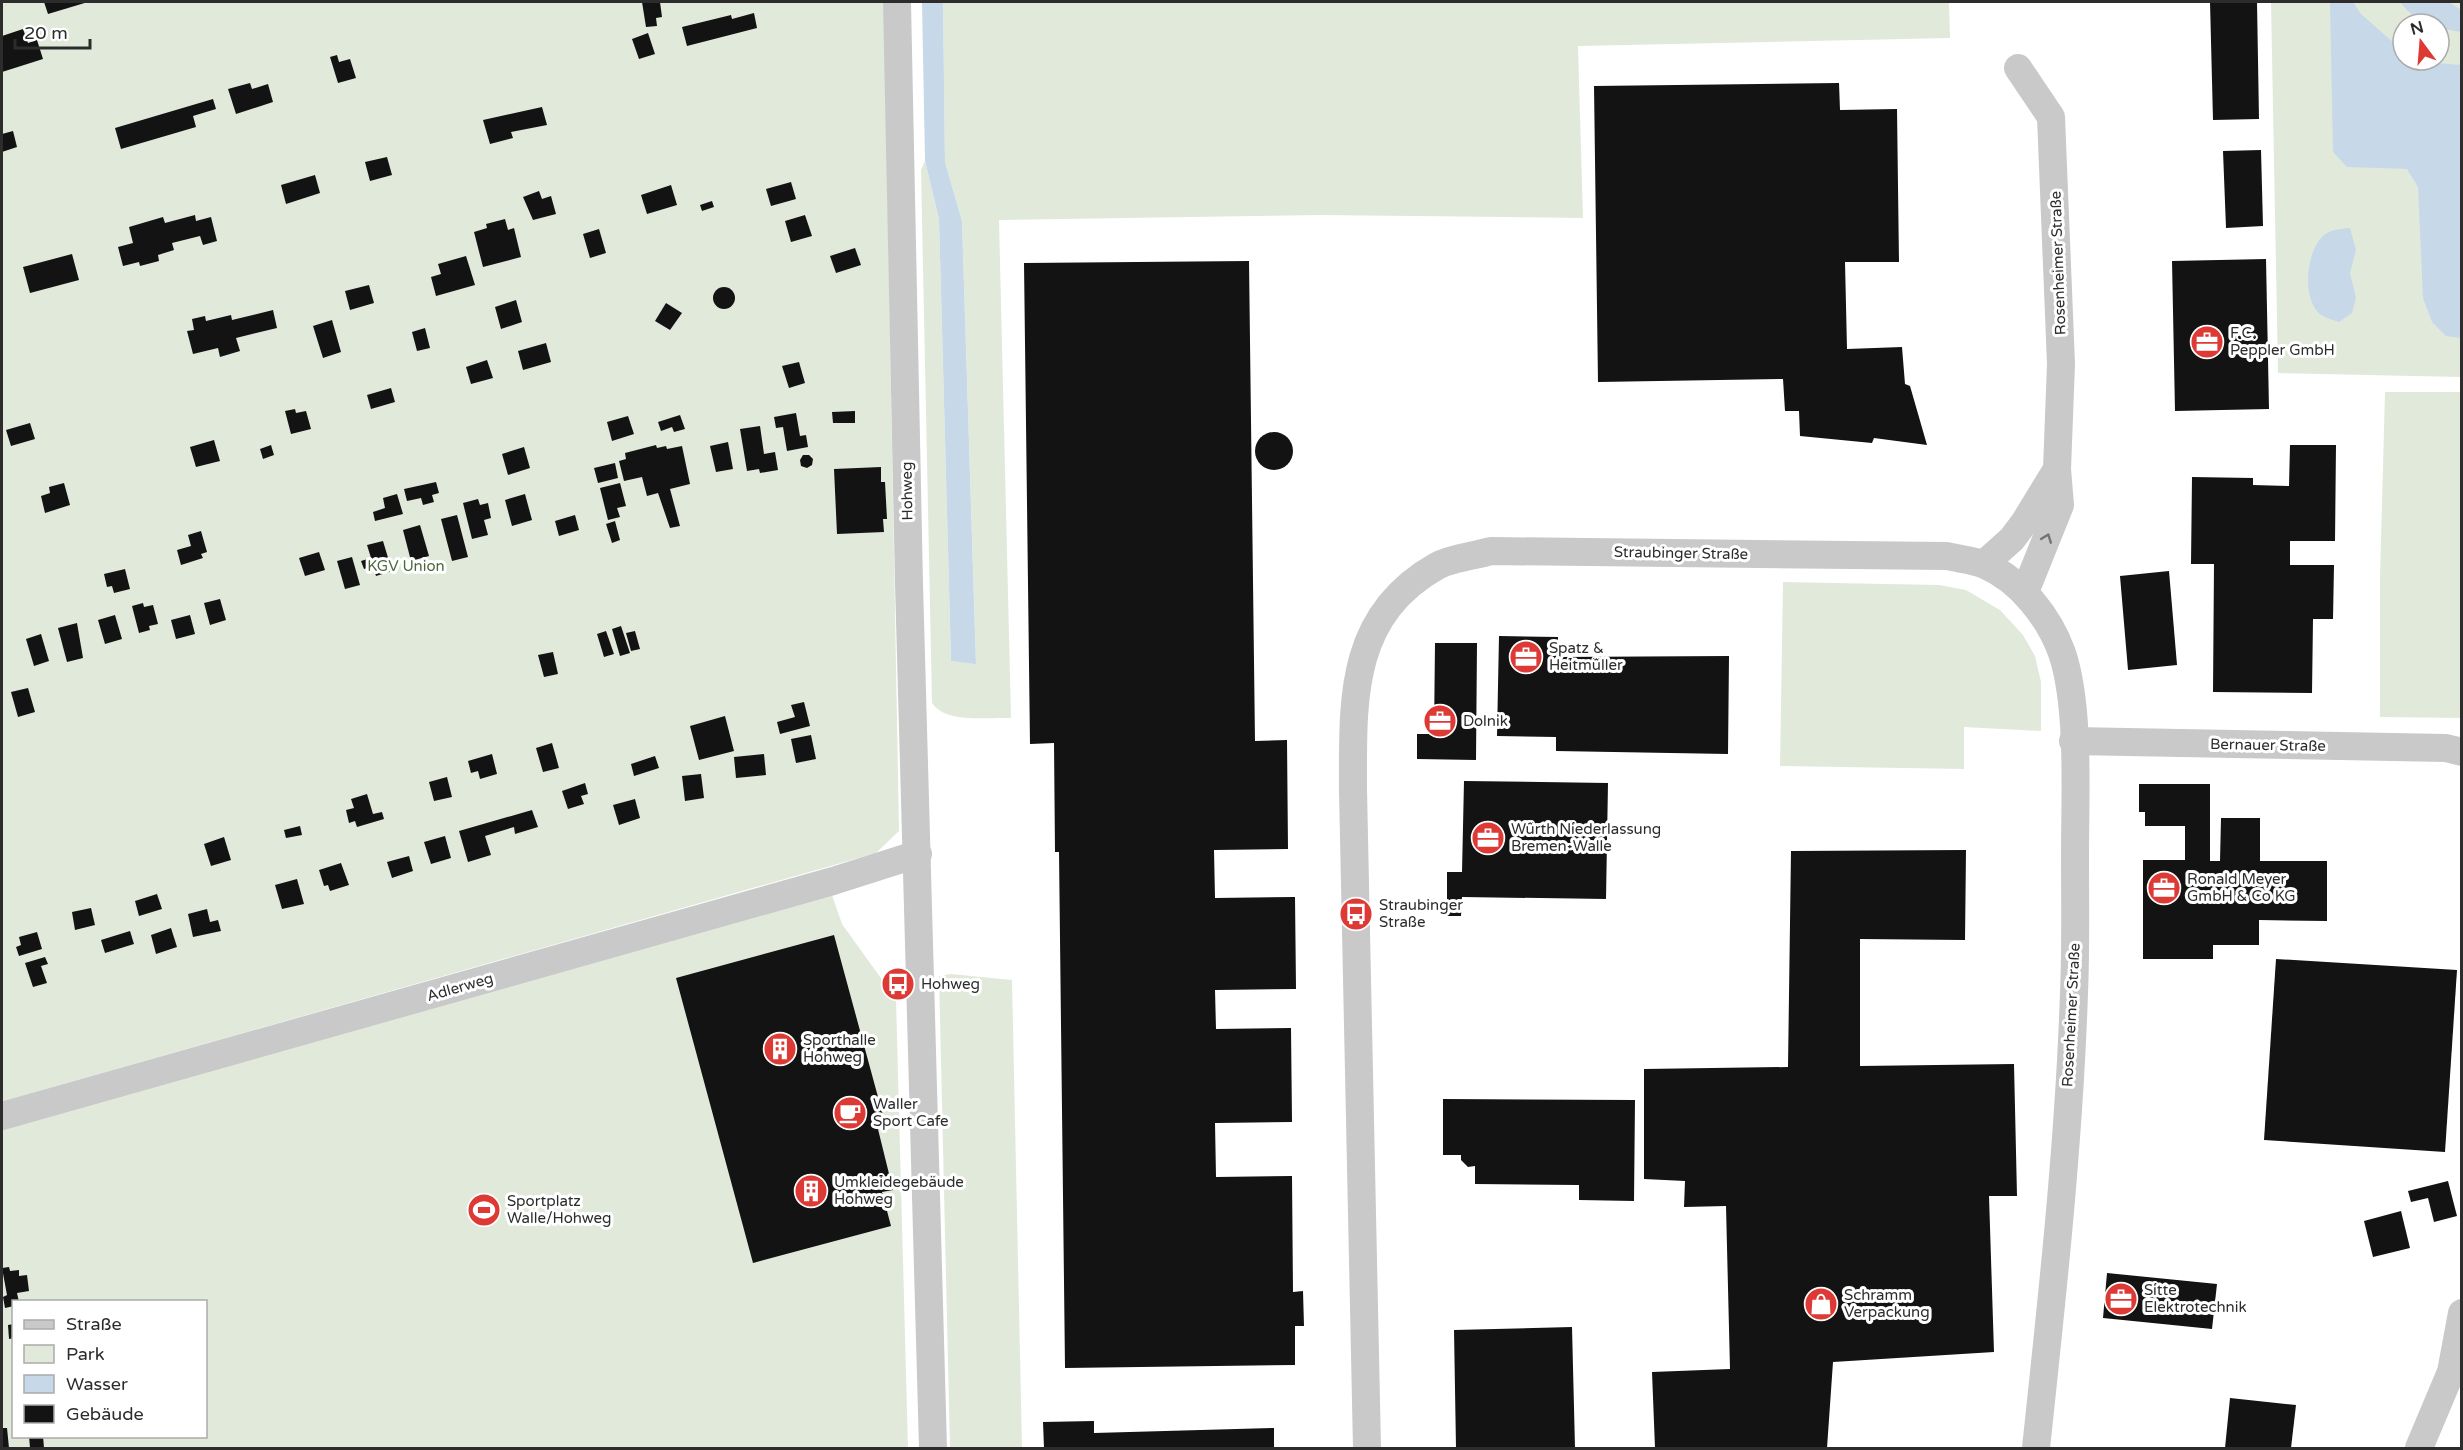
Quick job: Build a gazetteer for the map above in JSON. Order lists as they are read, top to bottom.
{
  "streets": {
    "street": [
      "Rosenheimer Straße",
      "Hohweg",
      "Straubinger Straße",
      "Bernauer Straße",
      "Adlerweg"
    ]
  },
  "crossings": [
    ["Rosenheimer Straße", "Straubinger Straße"],
    ["Rosenheimer Straße", "Bernauer Straße"],
    ["Hohweg", "Adlerweg"]
  ],
  "parks": ["KGV Union"],
  "places": {
    "office": [
      "F.C. Peppler GmbH",
      "Spatz & Heitmüller",
      "Dolnik",
      "Würth Niederlassung Bremen-Walle",
      "Ronald Meyer GmbH & Co KG",
      "Sitte Elektrotechnik"
    ],
    "bus stop": ["Straubinger Straße", "Hohweg"],
    "building": ["Sporthalle Hohweg", "Umkleidegebäude Hohweg"],
    "cafe": ["Waller Sport Cafe"],
    "sports": ["Sportplatz Walle/Hohweg"],
    "shop": ["Schramm Verpackung"]
  },
  "legend": [
    "Straße",
    "Park",
    "Wasser",
    "Gebäude"
  ],
  "scale_bar": "20 m",
  "north": "top"
}
